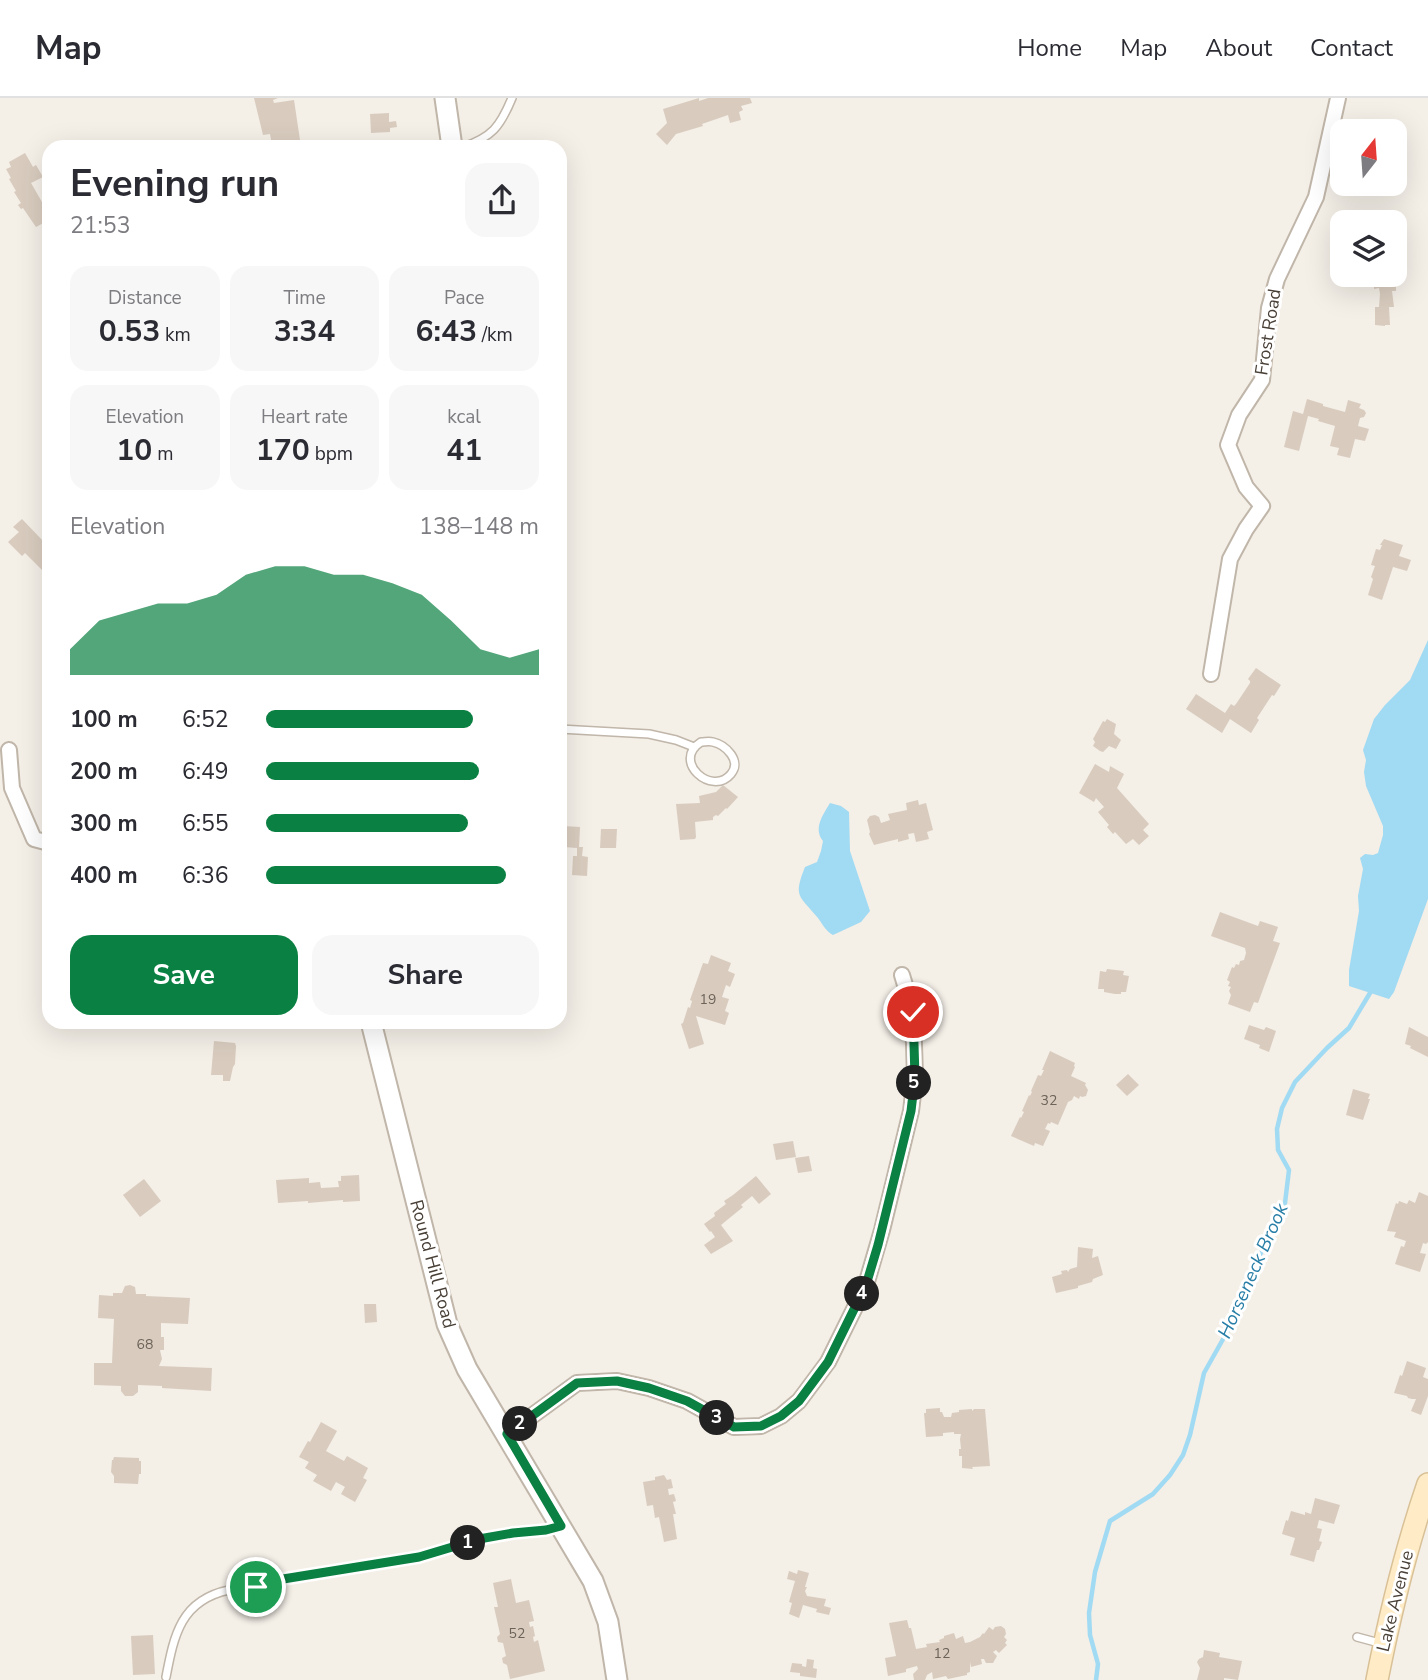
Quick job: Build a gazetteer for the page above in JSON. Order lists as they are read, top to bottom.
{
  "streets": {
    "main road": ["Lake Avenue"],
    "street": ["Frost Road", "Round Hill Road"]
  },
  "water": ["Horseneck Brook"],
  "house_numbers": [
    "19",
    "32",
    "68",
    "52",
    "12"
  ],
  "north": "top",
  "page": {
    "header": "Map",
    "nav": [
      "Home",
      "Map",
      "About",
      "Contact"
    ],
    "heading": ["Evening run", "21:53"],
    "stats": [
      ["Distance", "0.53 km"],
      ["Time", "3:34"],
      ["Pace", "6:43 /km"],
      ["Elevation", "10 m"],
      ["Heart rate", "170 bpm"],
      ["kcal", "41"]
    ],
    "chart": ["Elevation", "138–148 m"],
    "list": [
      {
        "name": "100 m",
        "note": "6:52"
      },
      {
        "name": "200 m",
        "note": "6:49"
      },
      {
        "name": "300 m",
        "note": "6:55"
      },
      {
        "name": "400 m",
        "note": "6:36"
      }
    ],
    "buttons": ["Save", "Share"],
    "pins": [
      "5",
      "4",
      "3",
      "2",
      "1"
    ]
  }
}
